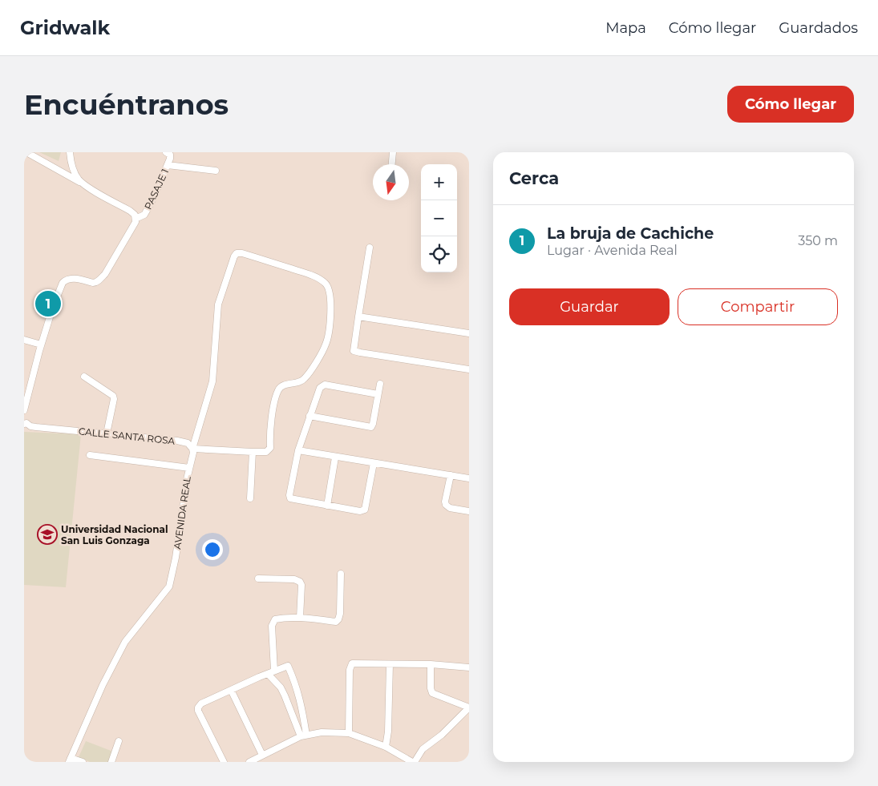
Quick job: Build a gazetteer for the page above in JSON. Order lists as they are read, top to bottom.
{
  "streets": {
    "street": ["PASAJE 1", "CALLE SANTA ROSA", "AVENIDA REAL"]
  },
  "crossings": [
    ["CALLE SANTA ROSA", "AVENIDA REAL"]
  ],
  "places": {
    "school or university": ["Universidad Nacional San Luis Gonzaga"]
  },
  "north": "bottom",
  "page": {
    "header": "Gridwalk",
    "nav": ["Mapa", "Cómo llegar", "Guardados"],
    "buttons": [
      "Cómo llegar",
      ["Guardar", "Compartir"]
    ],
    "title": "Encuéntranos",
    "heading": "Cerca",
    "map_buttons": ["+", "−"],
    "list": [
      {
        "mark": "1",
        "name": "La bruja de Cachiche",
        "note": "Lugar · Avenida Real",
        "value": "350 m"
      }
    ],
    "pins": "1"
  }
}
